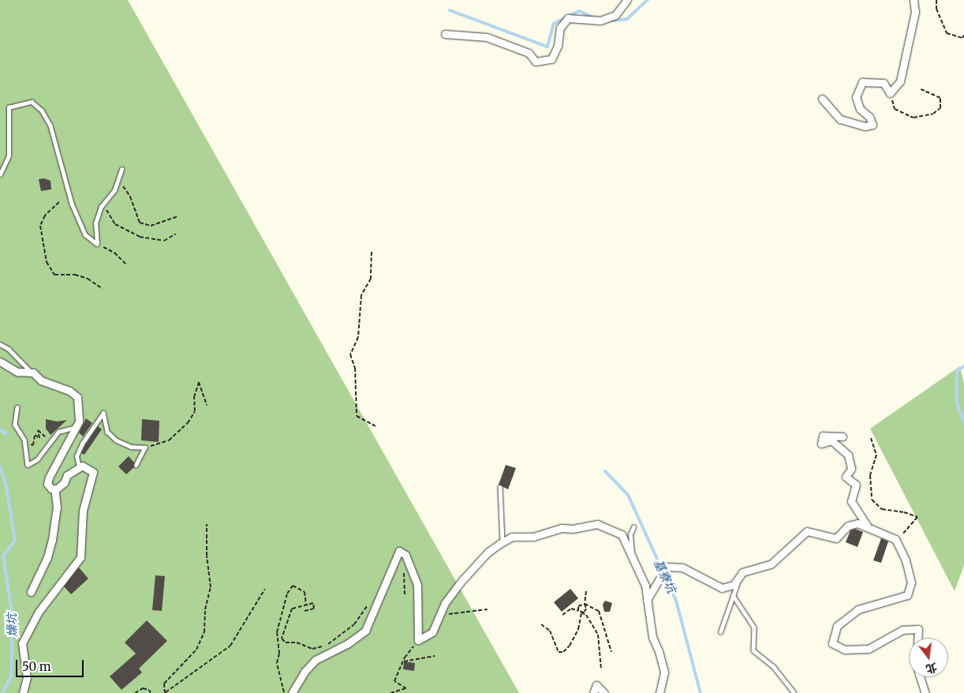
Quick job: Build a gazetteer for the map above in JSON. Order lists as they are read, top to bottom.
{
  "water": ["基寮坑", "燥坑"],
  "scale_bar": "50 m",
  "north": "bottom"
}
